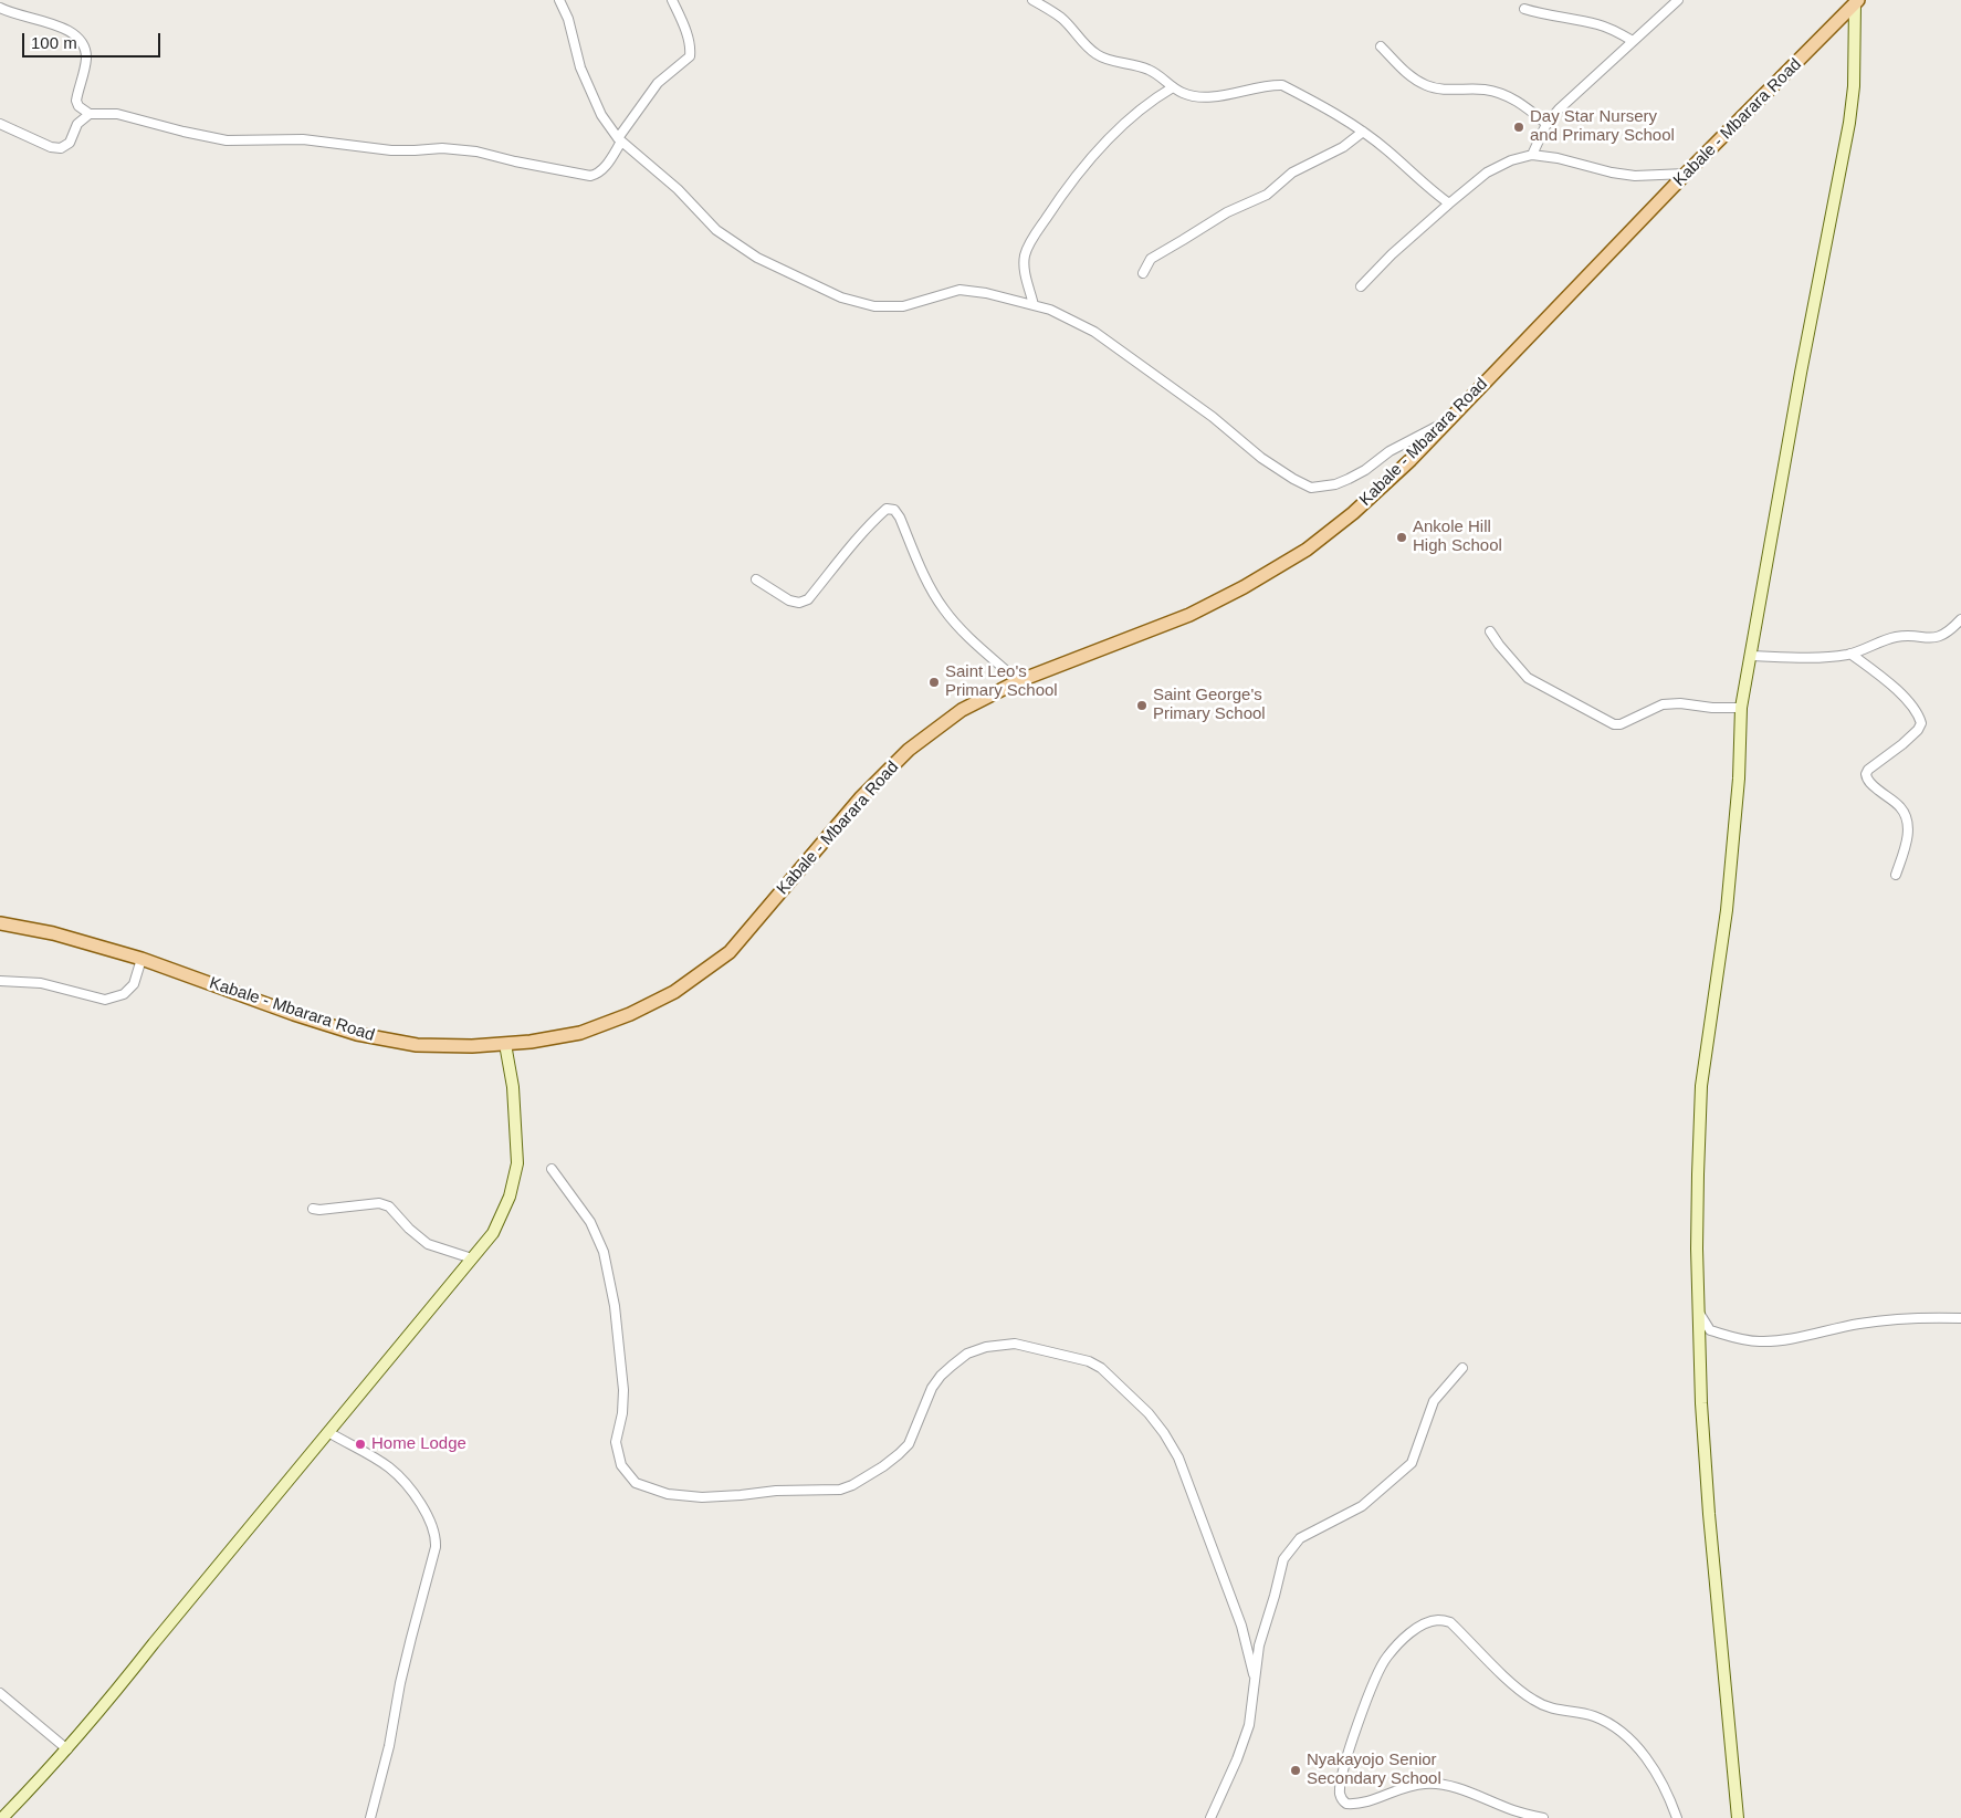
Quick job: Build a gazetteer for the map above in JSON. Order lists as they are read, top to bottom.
{
  "streets": {
    "main road": ["Kabale - Mbarara Road"]
  },
  "places": [
    "Day Star Nursery and Primary School",
    "Ankole Hill High School",
    "Saint Leo's Primary School",
    "Saint George's Primary School",
    "Home Lodge",
    "Nyakayojo Senior Secondary School"
  ],
  "scale_bar": "100 m"
}
